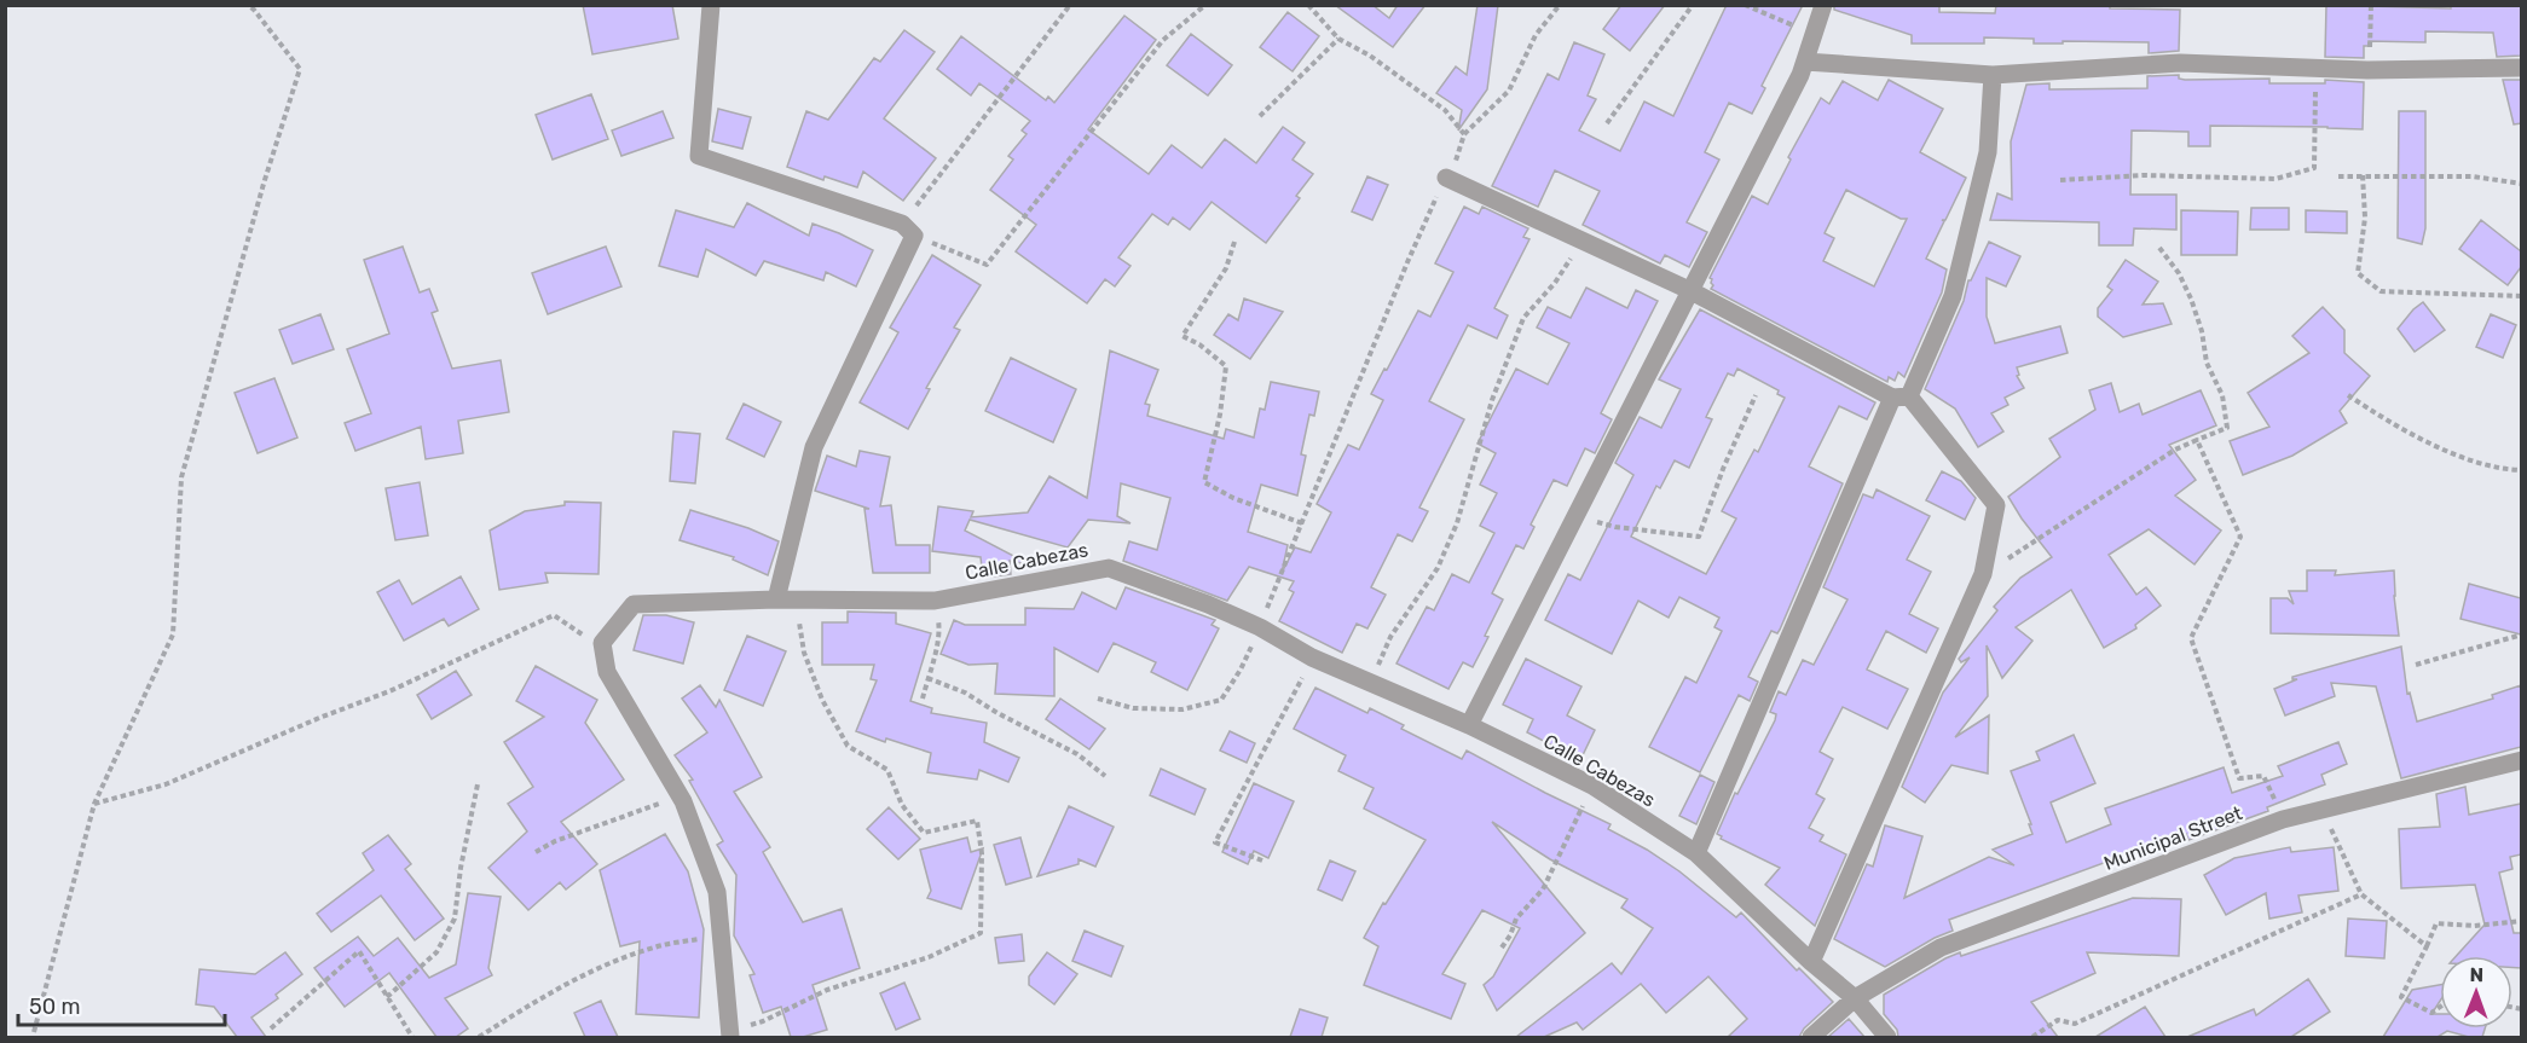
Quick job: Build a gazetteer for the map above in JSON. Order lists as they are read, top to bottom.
{
  "streets": {
    "street": ["Calle Cabezas", "Municipal Street"]
  },
  "crossings": [
    ["Calle Cabezas", "Municipal Street"]
  ],
  "scale_bar": "50 m",
  "north": "top"
}
